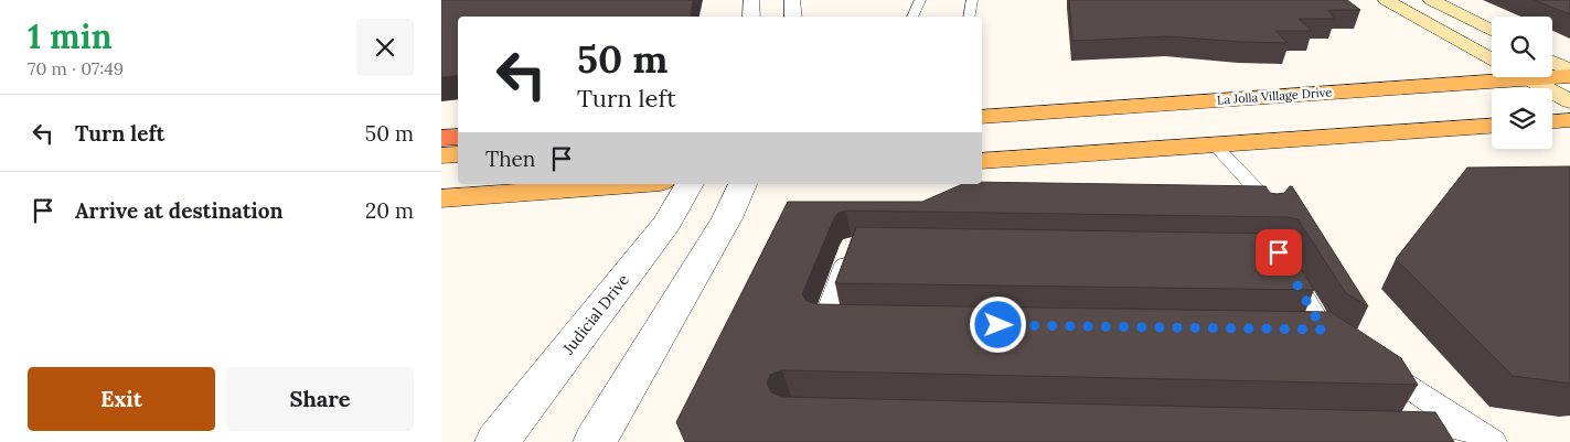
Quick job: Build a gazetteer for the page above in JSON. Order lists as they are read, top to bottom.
{
  "streets": {
    "main road": ["La Jolla Village Drive"],
    "street": ["Judicial Drive"]
  },
  "page": {
    "heading": ["1 min", "70 m · 07:49"],
    "turn": ["50 m", "Turn left"],
    "list": [
      {
        "name": "Turn left",
        "value": "50 m"
      },
      {
        "name": "Arrive at destination",
        "value": "20 m"
      }
    ],
    "then": "Then",
    "buttons": ["Exit", "Share"]
  }
}
